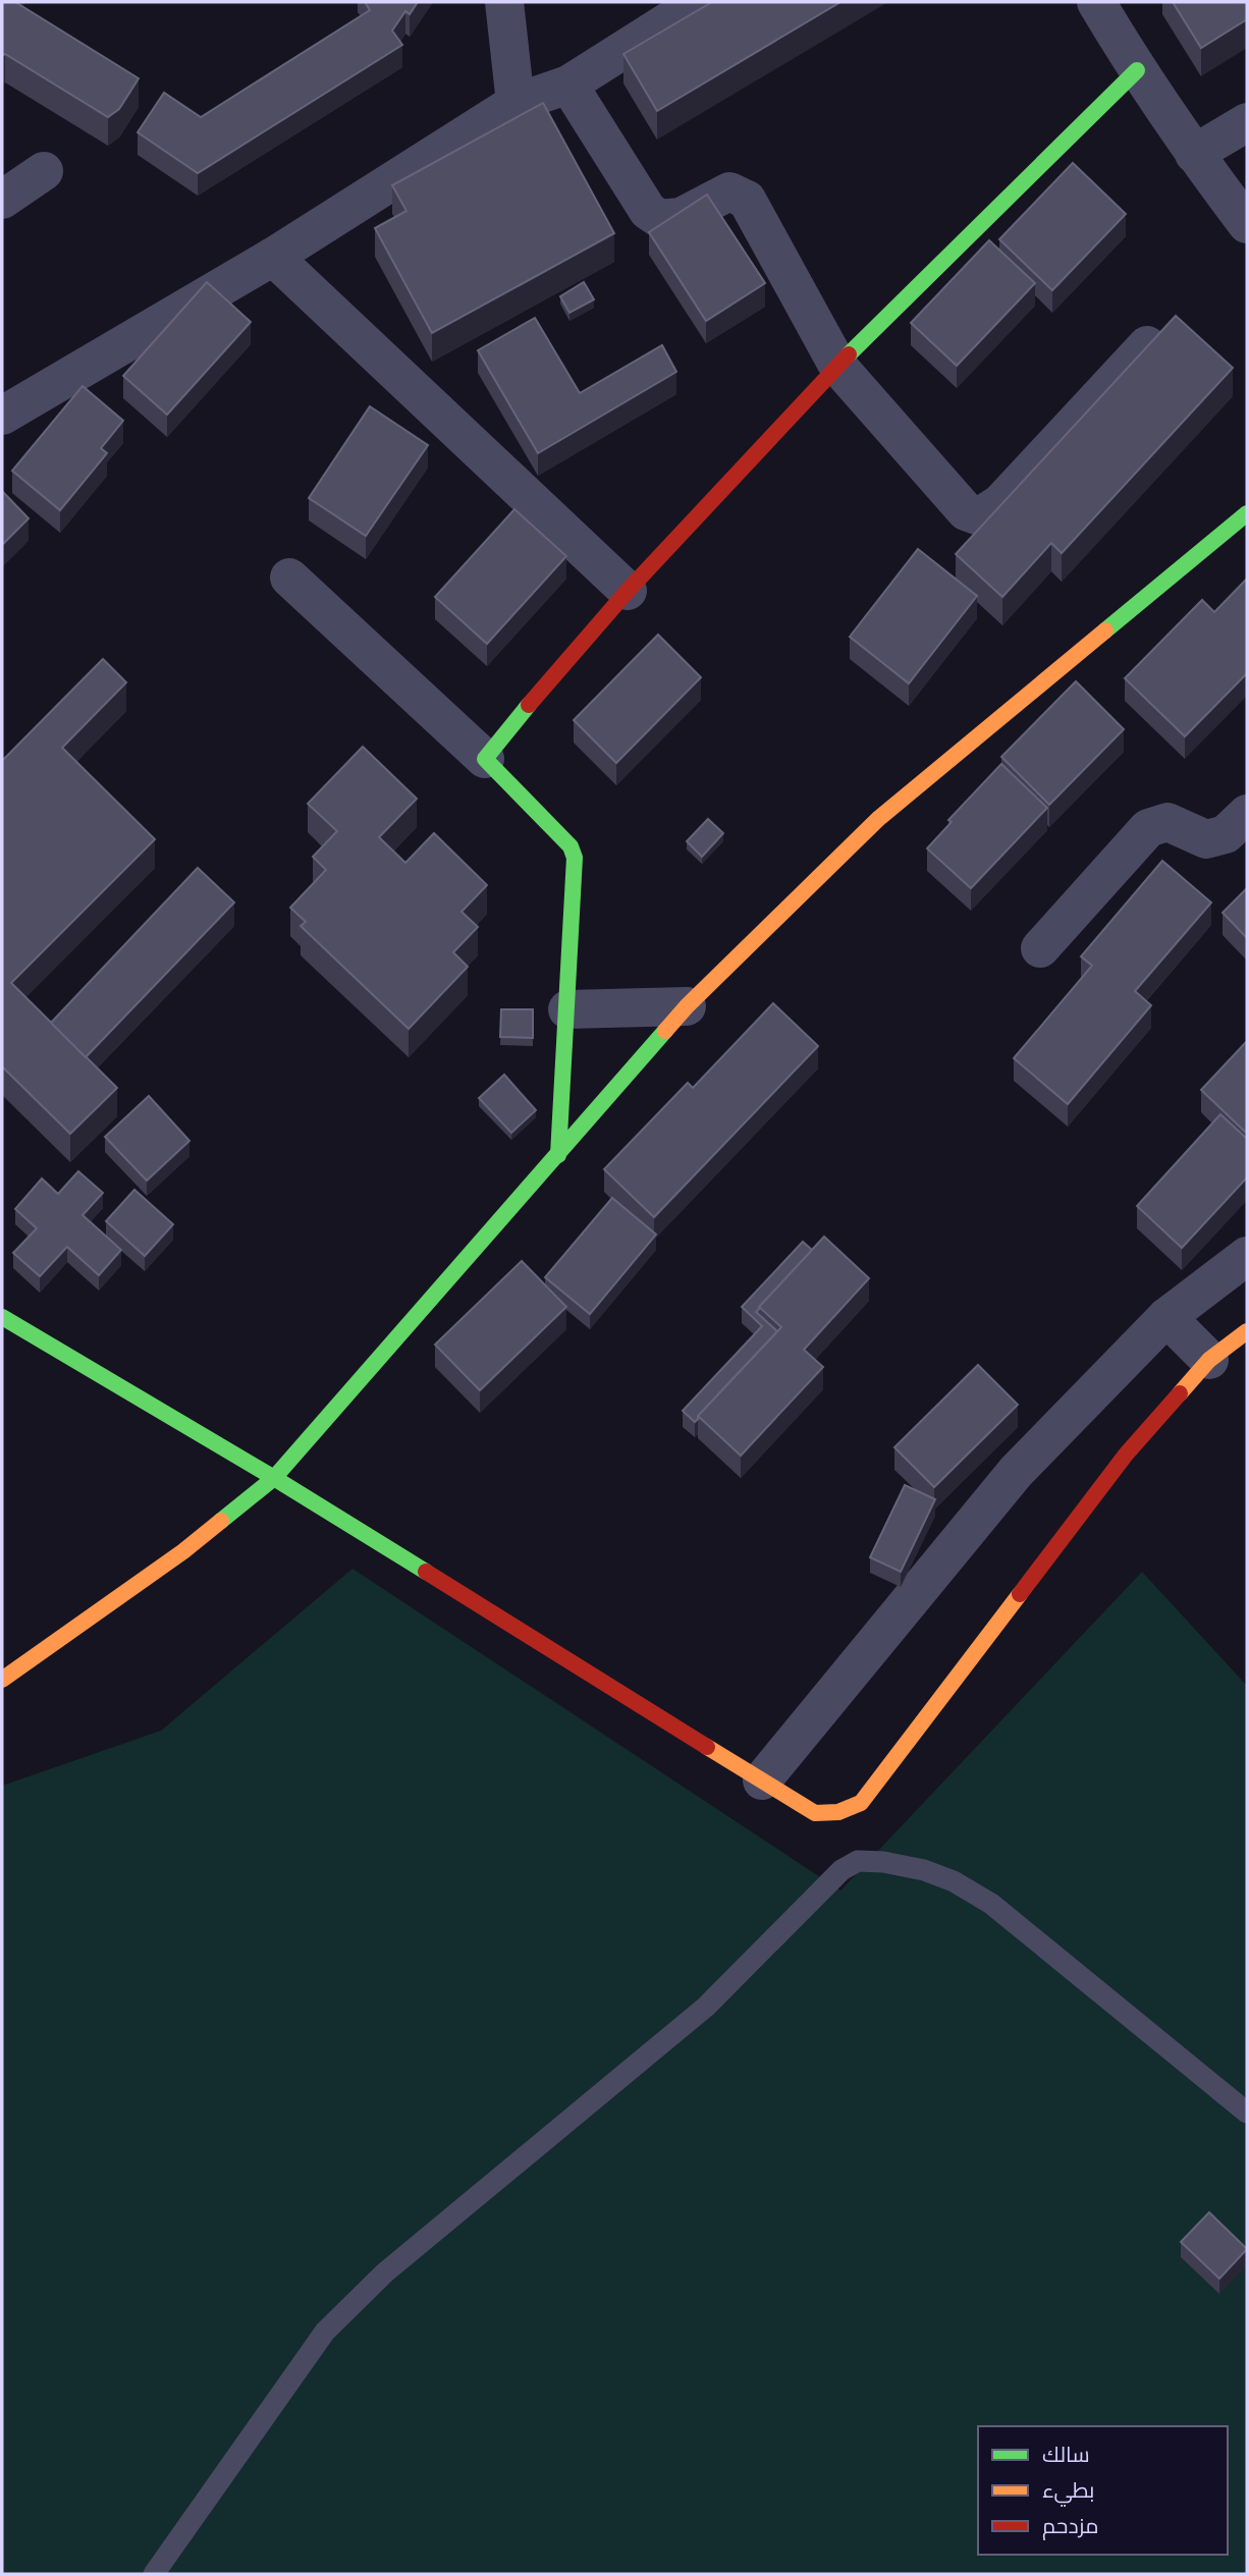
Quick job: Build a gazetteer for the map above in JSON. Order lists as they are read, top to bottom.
{
  "legend": ["سالك", "بطيء", "مزدحم"]
}
